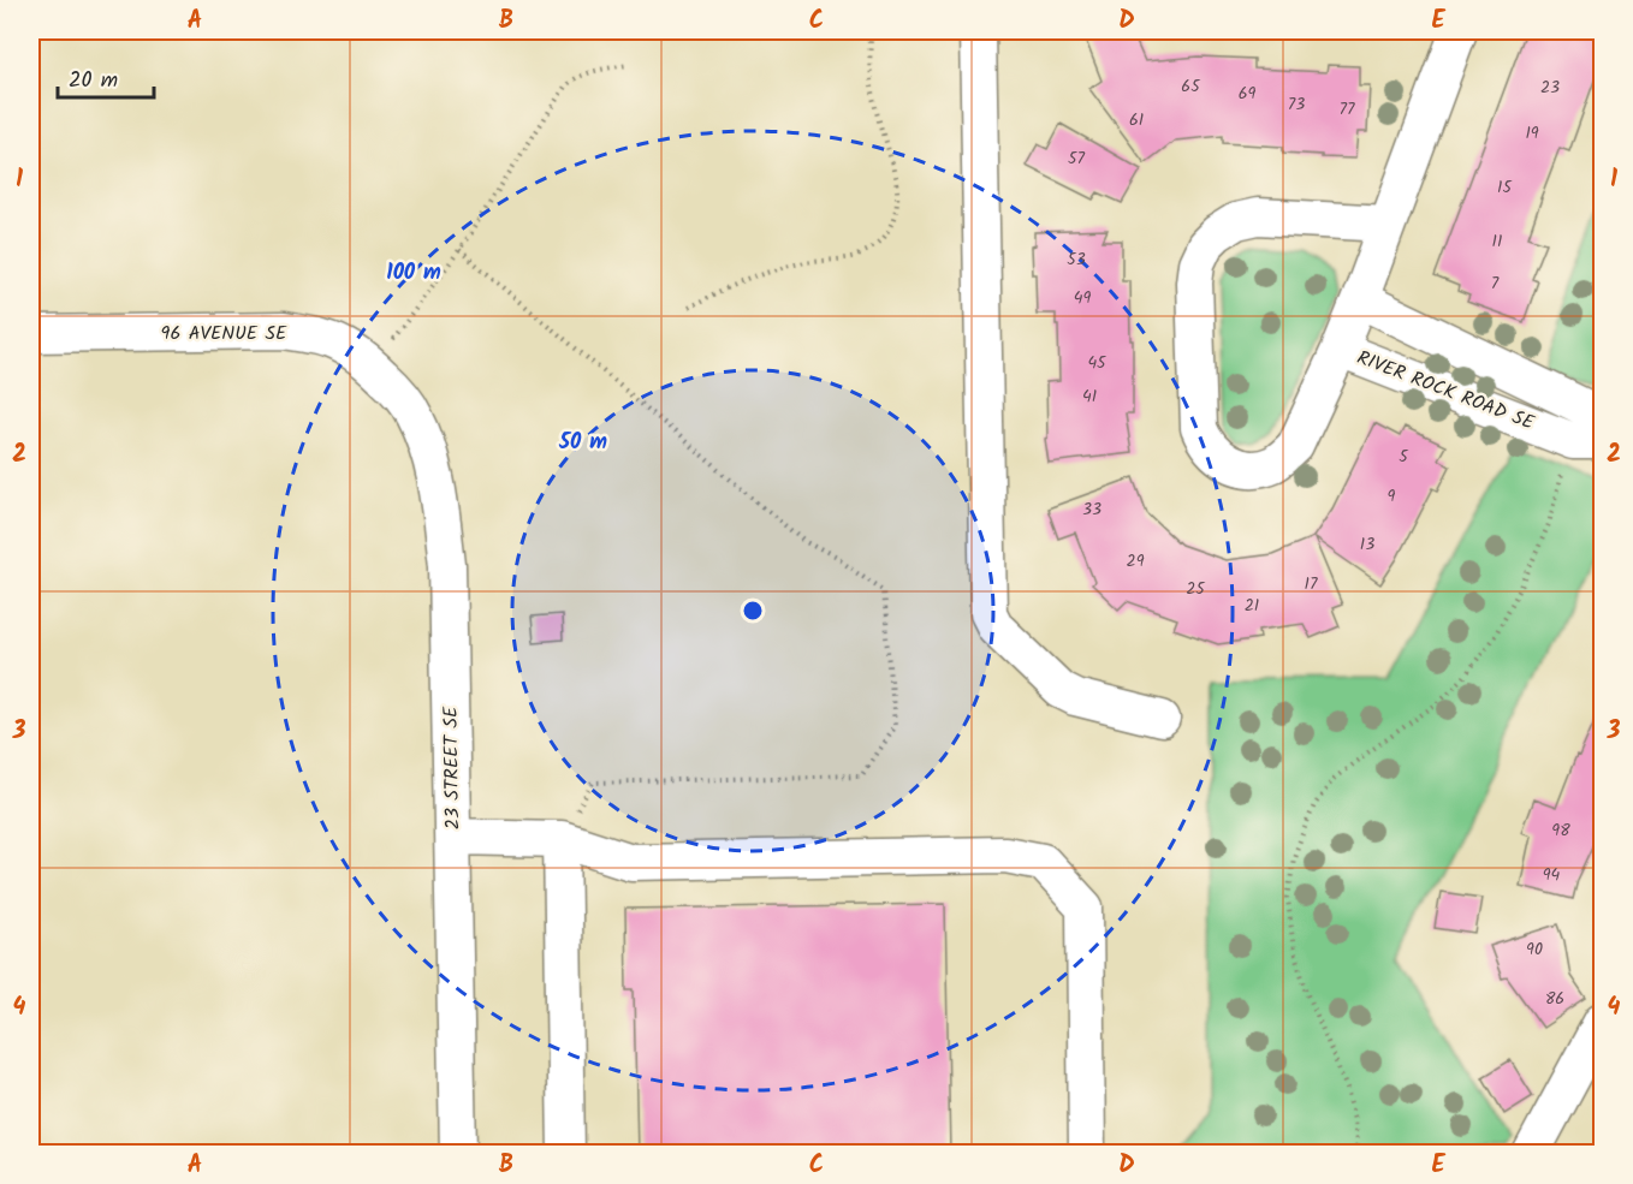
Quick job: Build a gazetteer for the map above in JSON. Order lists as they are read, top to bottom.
{
  "streets": {
    "street": ["96 AVENUE SE", "RIVER ROCK ROAD SE", "23 STREET SE"]
  },
  "crossings": [
    ["96 AVENUE SE", "23 STREET SE"]
  ],
  "house_numbers": [
    "65",
    "23",
    "69",
    "73",
    "77",
    "61",
    "19",
    "57",
    "15",
    "11",
    "53",
    "7",
    "49",
    "45",
    "41",
    "5",
    "9",
    "33",
    "13",
    "29",
    "17",
    "25",
    "21",
    "98",
    "94",
    "90",
    "86"
  ],
  "scale_bar": "20 m",
  "grid": {
    "columns": [
      "A",
      "B",
      "C",
      "D",
      "E"
    ],
    "rows": [
      "1",
      "2",
      "3",
      "4"
    ]
  },
  "rings": ["100 m", "50 m"]
}
